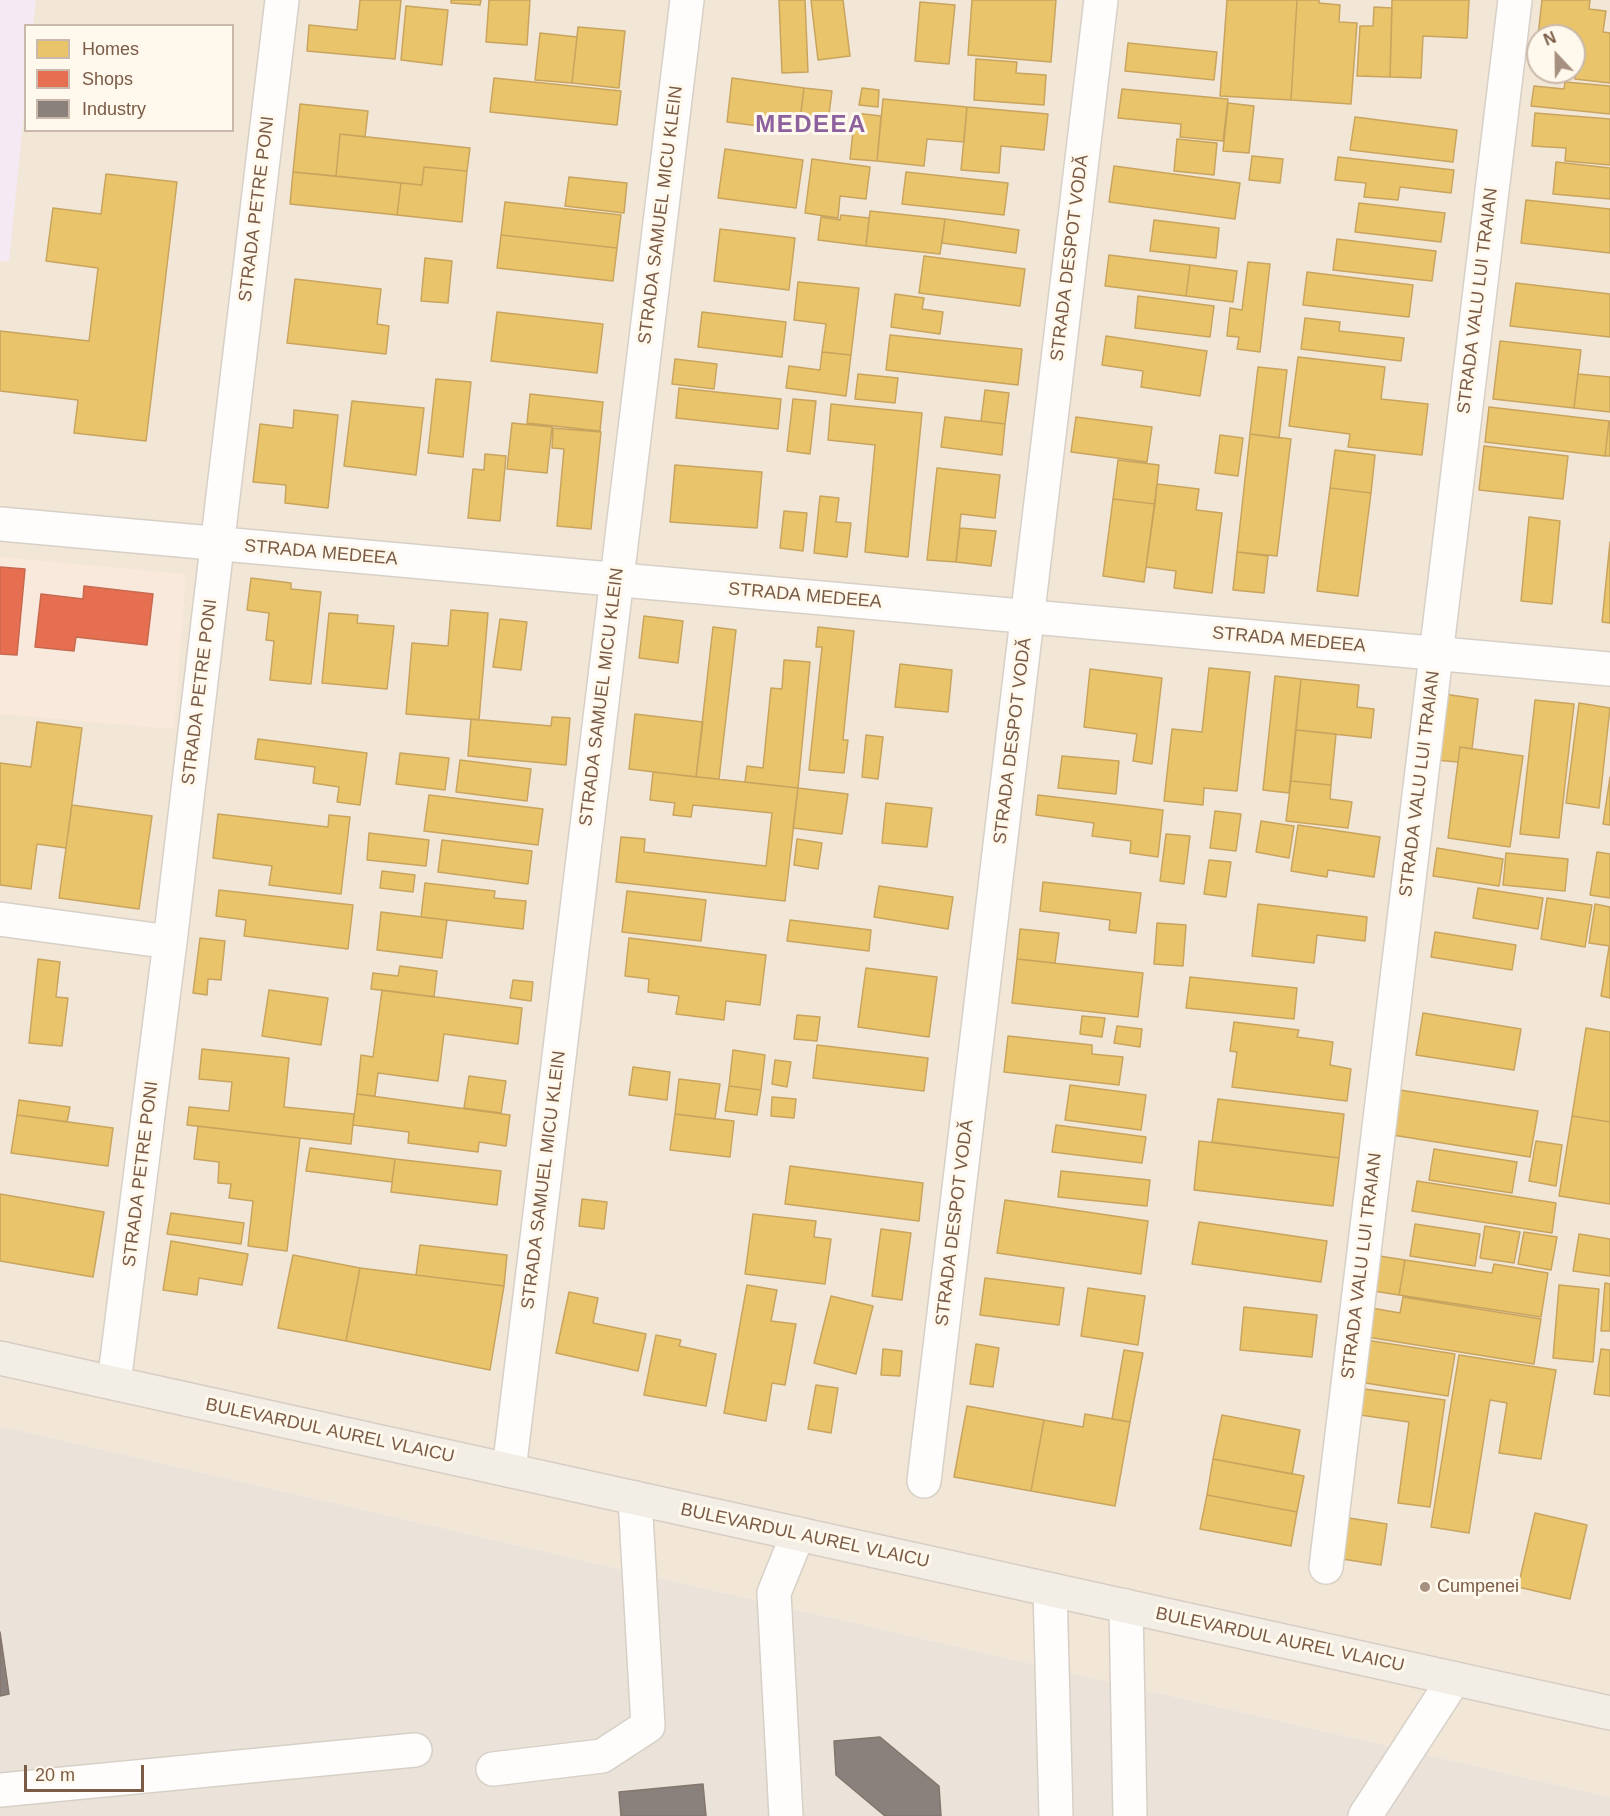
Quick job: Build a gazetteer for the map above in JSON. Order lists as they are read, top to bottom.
{
  "streets": {
    "main road": ["BULEVARDUL AUREL VLAICU"],
    "street": [
      "STRADA PETRE PONI",
      "STRADA SAMUEL MICU KLEIN",
      "STRADA DESPOT VODĂ",
      "STRADA VALU LUI TRAIAN",
      "STRADA MEDEEA"
    ]
  },
  "crossings": [
    ["STRADA PETRE PONI", "STRADA MEDEEA"],
    ["STRADA PETRE PONI", "BULEVARDUL AUREL VLAICU"],
    ["STRADA SAMUEL MICU KLEIN", "STRADA MEDEEA"],
    ["STRADA SAMUEL MICU KLEIN", "BULEVARDUL AUREL VLAICU"],
    ["STRADA DESPOT VODĂ", "STRADA MEDEEA"],
    ["STRADA VALU LUI TRAIAN", "STRADA MEDEEA"]
  ],
  "districts": ["MEDEEA"],
  "places": ["Cumpenei"],
  "legend": ["Homes", "Shops", "Industry"],
  "scale_bar": "20 m",
  "north": "top"
}
